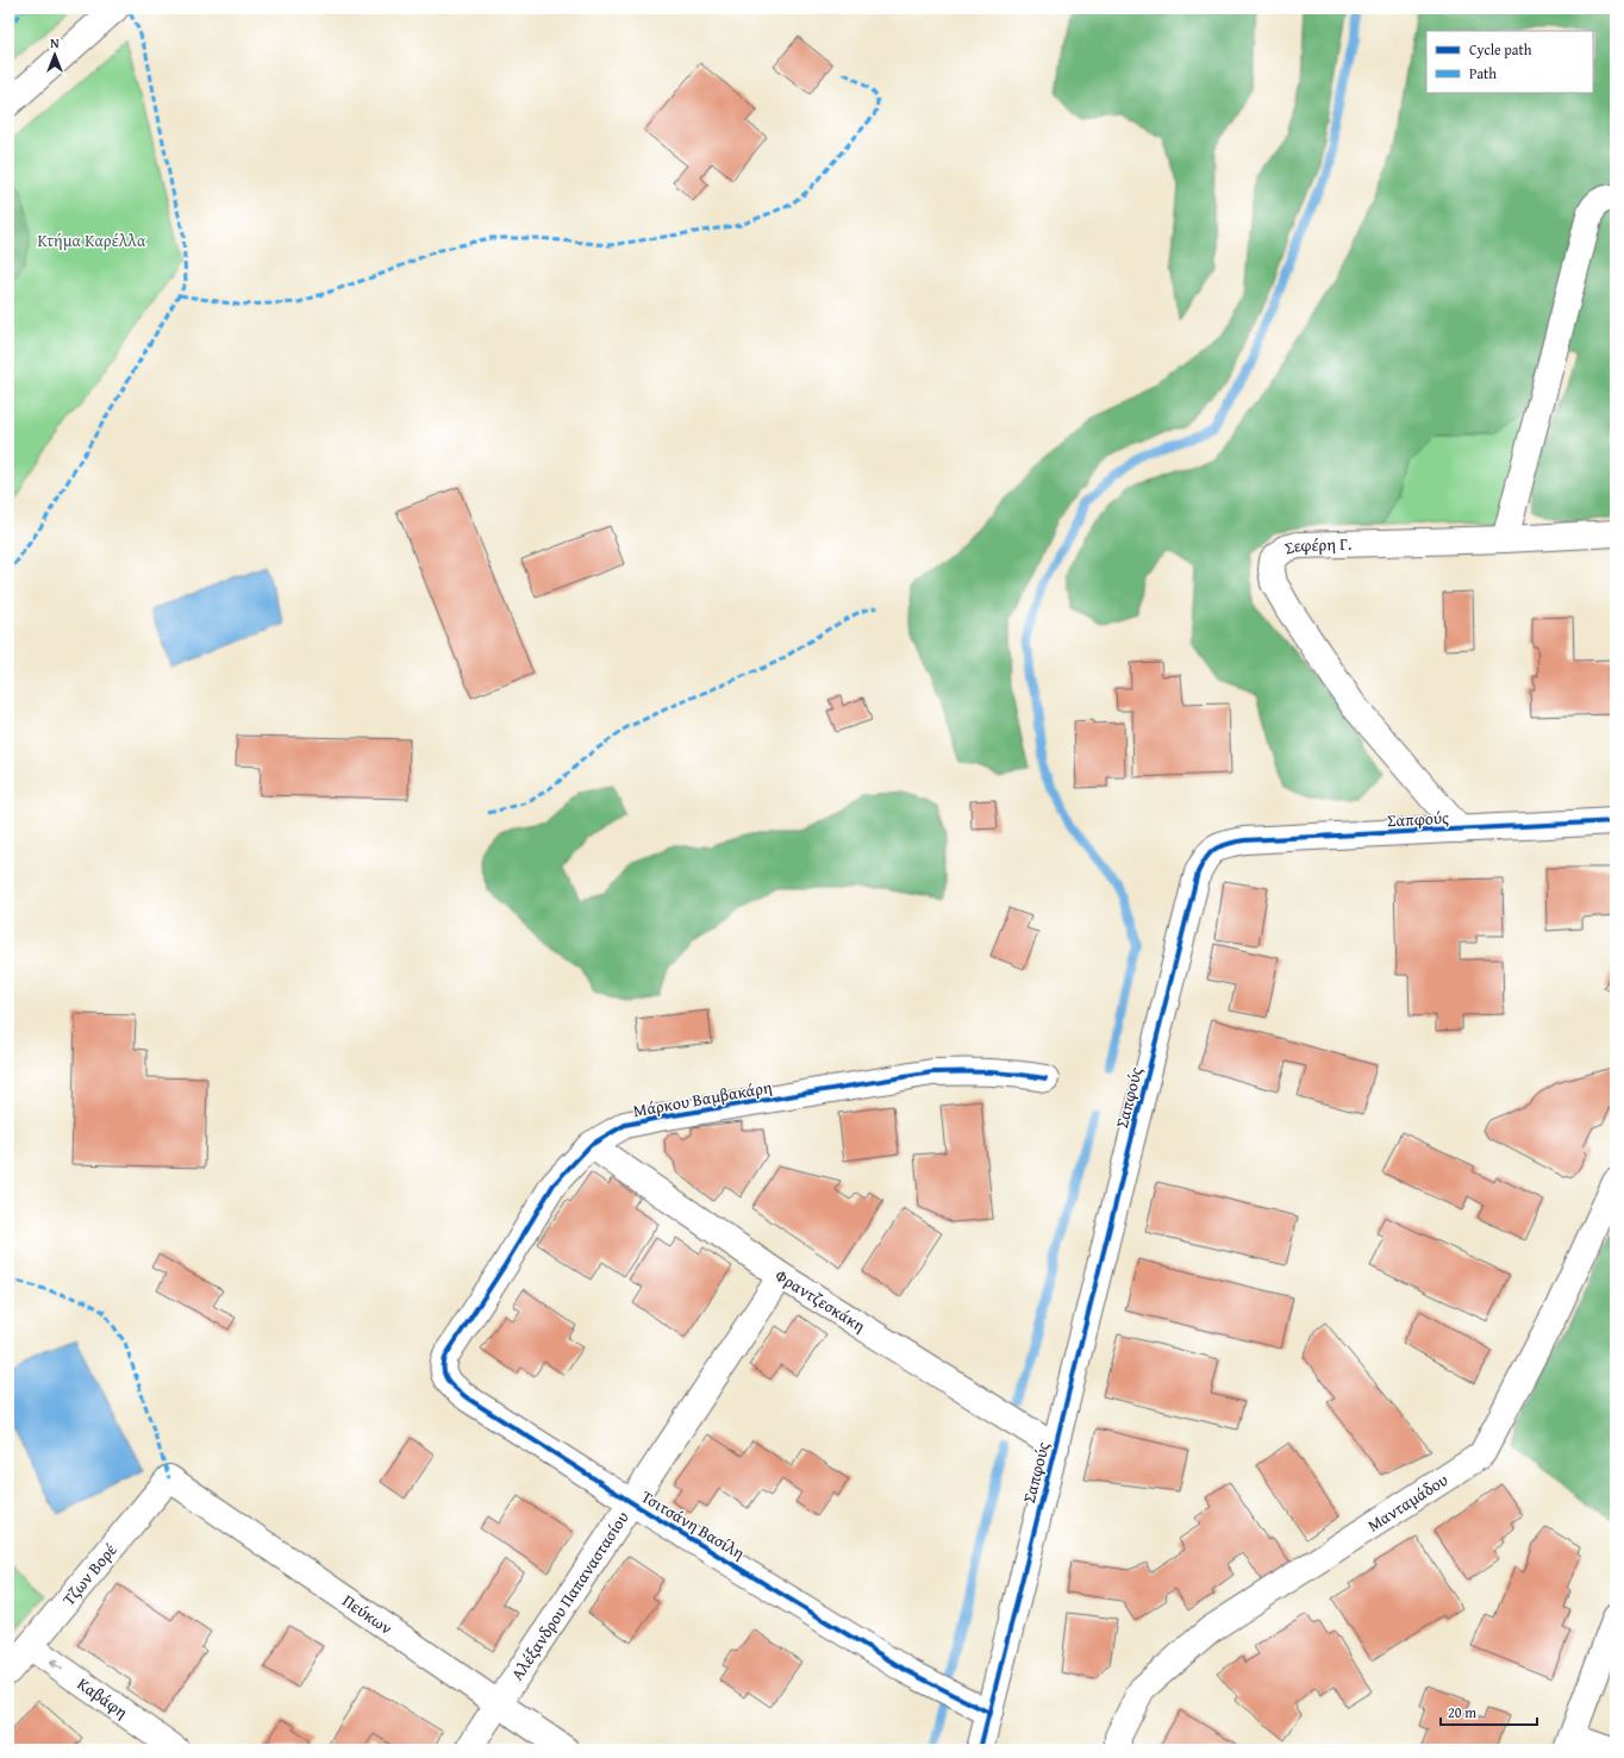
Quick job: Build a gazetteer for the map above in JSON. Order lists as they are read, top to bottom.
{
  "streets": {
    "street": [
      "Σεφέρη Γ.",
      "Σαπφούς",
      "Μάρκου Βαμβακάρη",
      "Φραντζεσκάκη",
      "Μανταμάδου",
      "Τσιτσάνη Βασίλη",
      "Τζων Βορέ",
      "Αλέξανδρου Παπαναστασίου",
      "Πεύκων",
      "Καβάφη"
    ]
  },
  "crossings": [
    ["Σεφέρη Γ.", "Σαπφούς"],
    ["Σαπφούς", "Φραντζεσκάκη"],
    ["Σαπφούς", "Τσιτσάνη Βασίλη"],
    ["Μάρκου Βαμβακάρη", "Φραντζεσκάκη"],
    ["Μάρκου Βαμβακάρη", "Τσιτσάνη Βασίλη"],
    ["Φραντζεσκάκη", "Αλέξανδρου Παπαναστασίου"],
    ["Τσιτσάνη Βασίλη", "Αλέξανδρου Παπαναστασίου"],
    ["Τζων Βορέ", "Πεύκων"],
    ["Τζων Βορέ", "Καβάφη"],
    ["Αλέξανδρου Παπαναστασίου", "Πεύκων"]
  ],
  "one_way": ["Καβάφη"],
  "parks": ["Κτήμα Καρέλλα"],
  "legend": ["Cycle path", "Path"],
  "scale_bar": "20 m",
  "north": "top"
}
